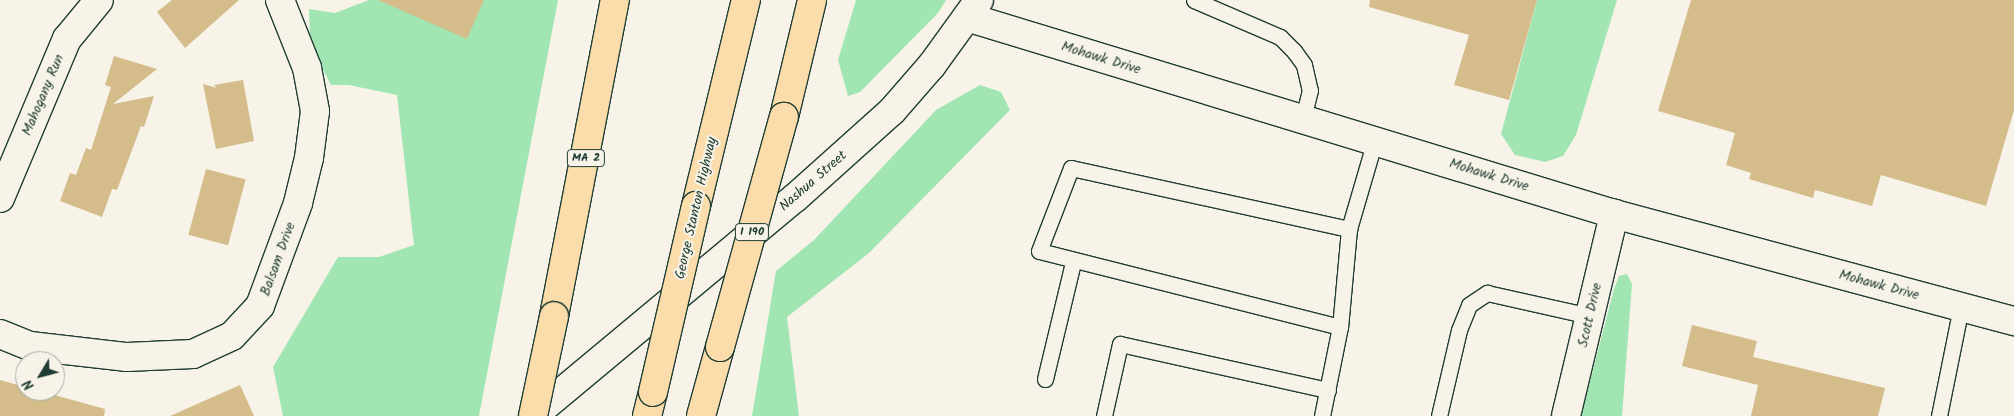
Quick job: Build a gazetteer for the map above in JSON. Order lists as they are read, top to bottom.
{
  "streets": {
    "highway": ["MA 2", "George Stanton Highway", "I 190"],
    "street": [
      "Mohawk Drive",
      "Mahogany Run",
      "Nashua Street",
      "Balsam Drive",
      "Scott Drive"
    ]
  },
  "crossings": [
    ["Mohawk Drive", "Nashua Street"],
    ["Mohawk Drive", "Scott Drive"],
    ["MA 2", "Nashua Street"]
  ],
  "north": "bottom left"
}
